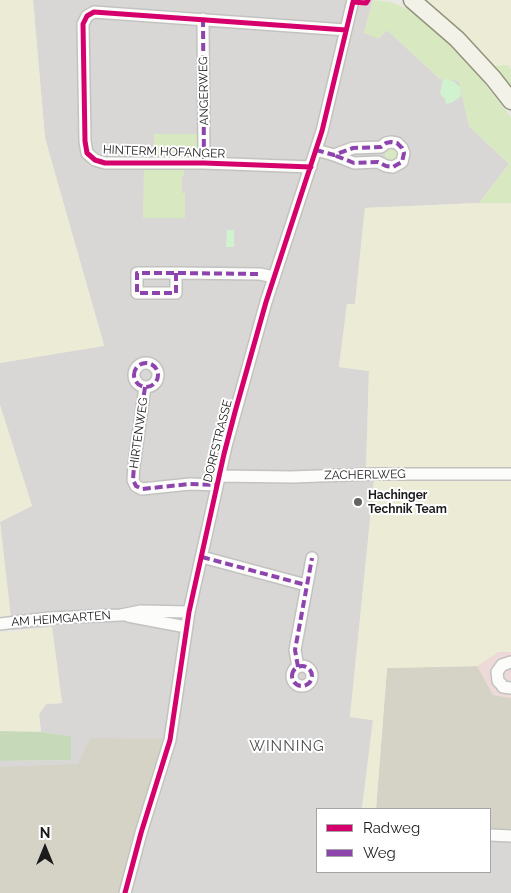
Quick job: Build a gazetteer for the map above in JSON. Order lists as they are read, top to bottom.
{
  "streets": {
    "street": [
      "ANGERWEG",
      "HINTERM HOFANGER",
      "HIRTENWEG",
      "DORFSTRASSE",
      "ZACHERLWEG",
      "AM HEIMGARTEN"
    ]
  },
  "crossings": [
    ["ANGERWEG", "HINTERM HOFANGER"],
    ["HINTERM HOFANGER", "DORFSTRASSE"],
    ["HIRTENWEG", "DORFSTRASSE"],
    ["HIRTENWEG", "ZACHERLWEG"],
    ["DORFSTRASSE", "ZACHERLWEG"],
    ["DORFSTRASSE", "AM HEIMGARTEN"]
  ],
  "districts": ["WINNING"],
  "places": ["Hachinger Technik Team"],
  "legend": ["Radweg", "Weg"],
  "north": "top"
}
